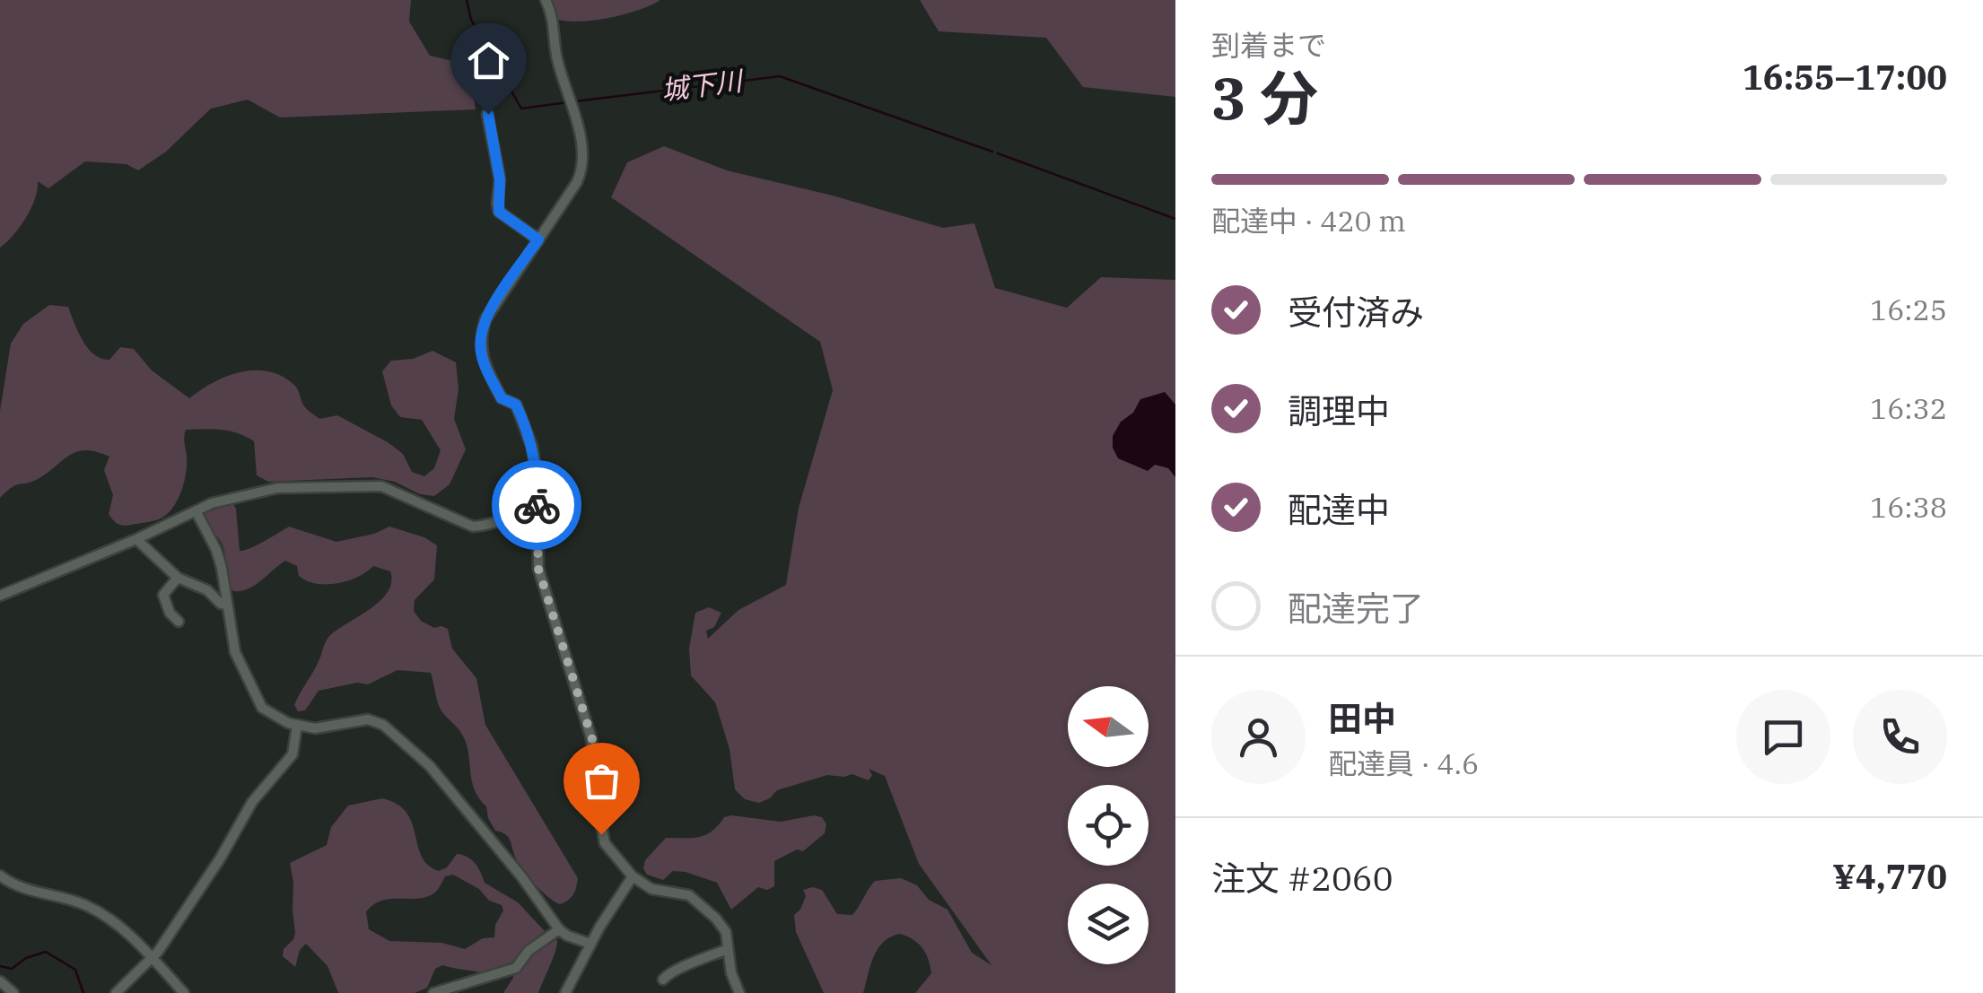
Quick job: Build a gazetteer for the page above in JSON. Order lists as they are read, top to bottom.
{
  "water": ["城下川"],
  "north": "left",
  "page": {
    "heading": ["3 分", "到着まで", "16:55–17:00"],
    "panel": [
      "田中",
      "配達員 · 4.6",
      "注文 #2060",
      "¥4,770"
    ],
    "bar": "配達中 · 420 m",
    "list": [
      ["受付済み", "16:25"],
      ["調理中", "16:32"],
      ["配達中", "16:38"],
      "配達完了"
    ]
  }
}
